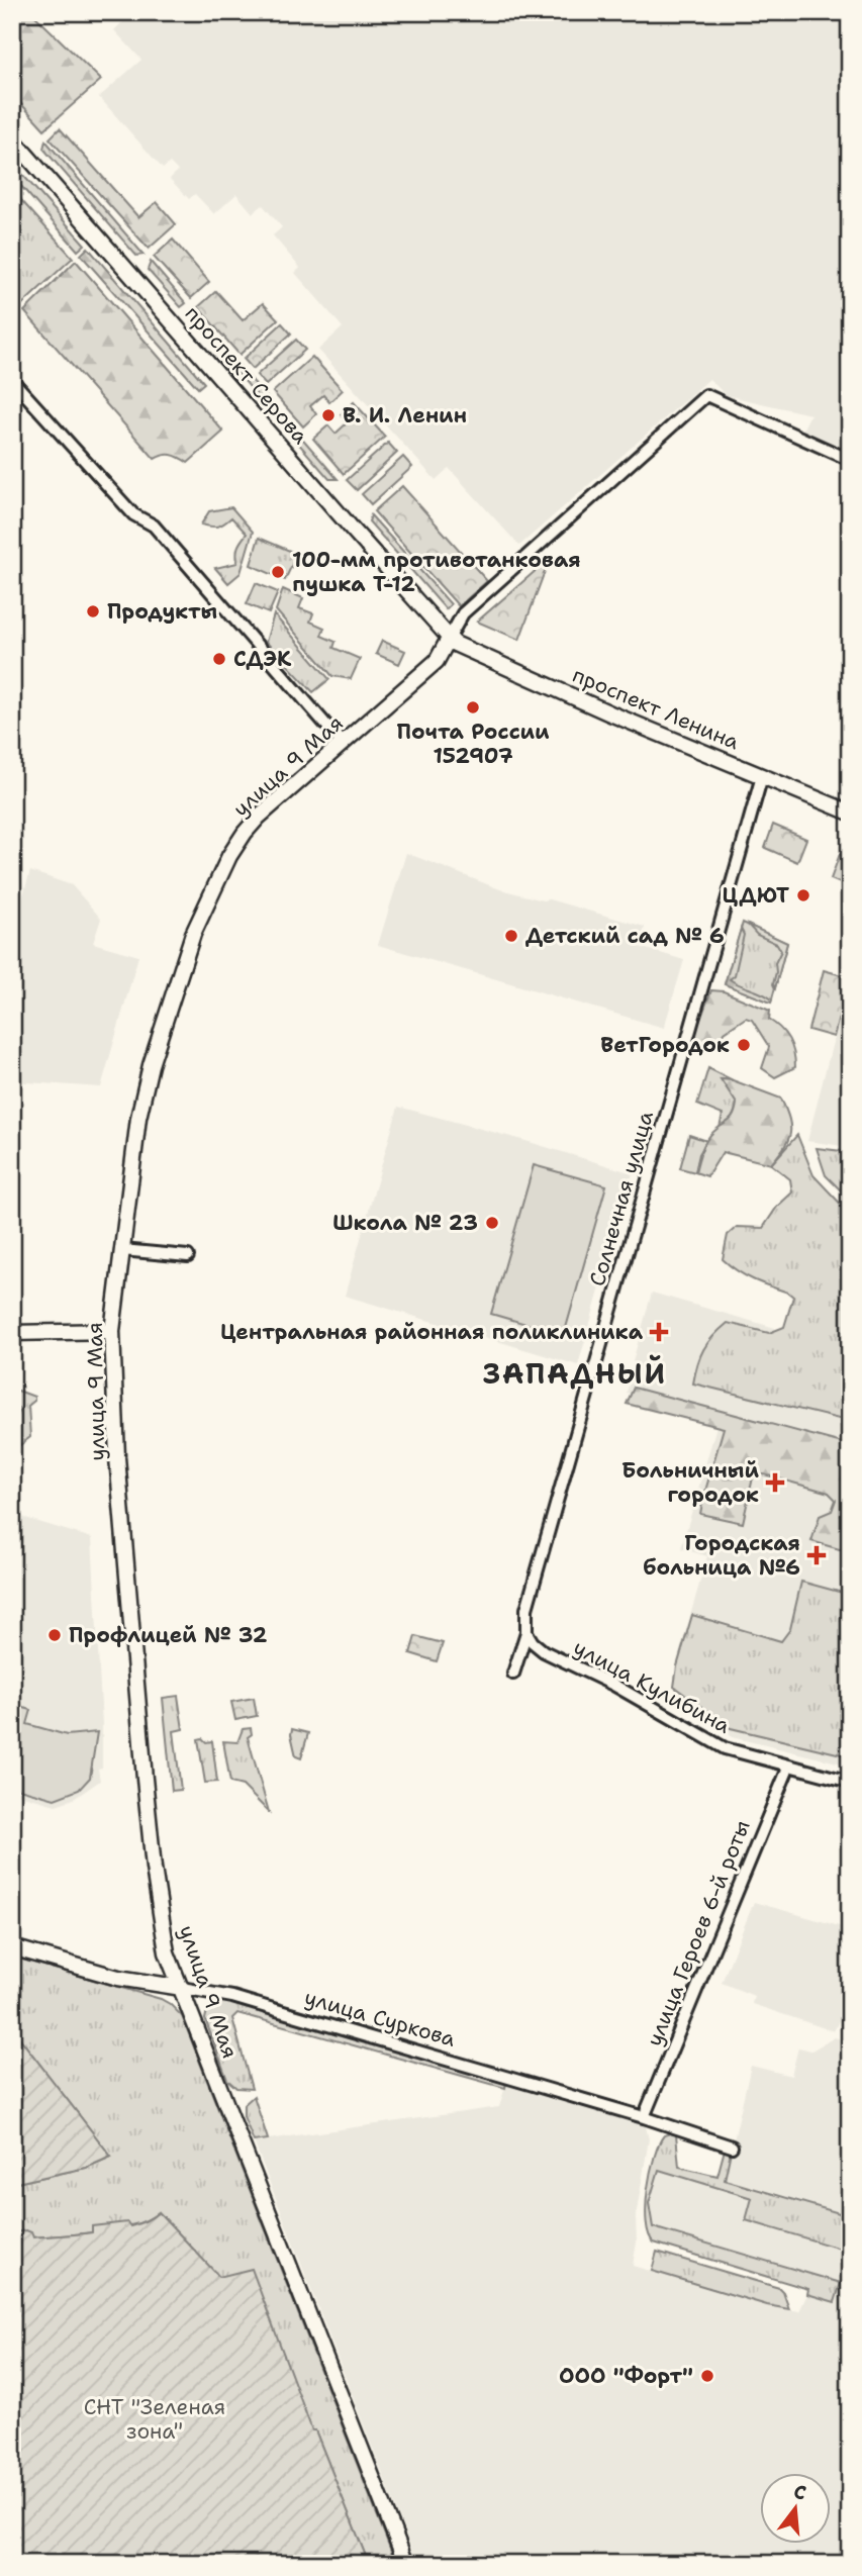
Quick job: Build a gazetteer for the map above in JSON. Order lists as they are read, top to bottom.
{
  "streets": {
    "main road": [
      "проспект Серова",
      "проспект Ленина",
      "улица 9 Мая",
      "улица Суркова"
    ],
    "street": ["Солнечная улица", "улица Кулибина", "улица Героев 6-й роты"]
  },
  "crossings": [
    ["проспект Серова", "проспект Ленина"],
    ["проспект Серова", "улица 9 Мая"],
    ["проспект Ленина", "улица 9 Мая"],
    ["проспект Ленина", "Солнечная улица"],
    ["улица 9 Мая", "улица Суркова"],
    ["Солнечная улица", "улица Кулибина"],
    ["улица Кулибина", "улица Героев 6-й роты"],
    ["улица Героев 6-й роты", "улица Суркова"]
  ],
  "districts": ["ЗАПАДНЫЙ"],
  "parks": ["СНТ \"Зеленая зона\""],
  "places": {
    "other": [
      "В. И. Ленин",
      "100-мм противотанковая пушка Т-12",
      "Продукты",
      "СДЭК",
      "Почта России 152907",
      "ЦДЮТ",
      "Детский сад № 6",
      "ВетГородок",
      "Школа № 23",
      "Профлицей № 32",
      "ООО \"Форт\""
    ],
    "health": ["Центральная районная поликлиника", "Больничный городок", "Городская больница №6"]
  },
  "north": "top"
}
